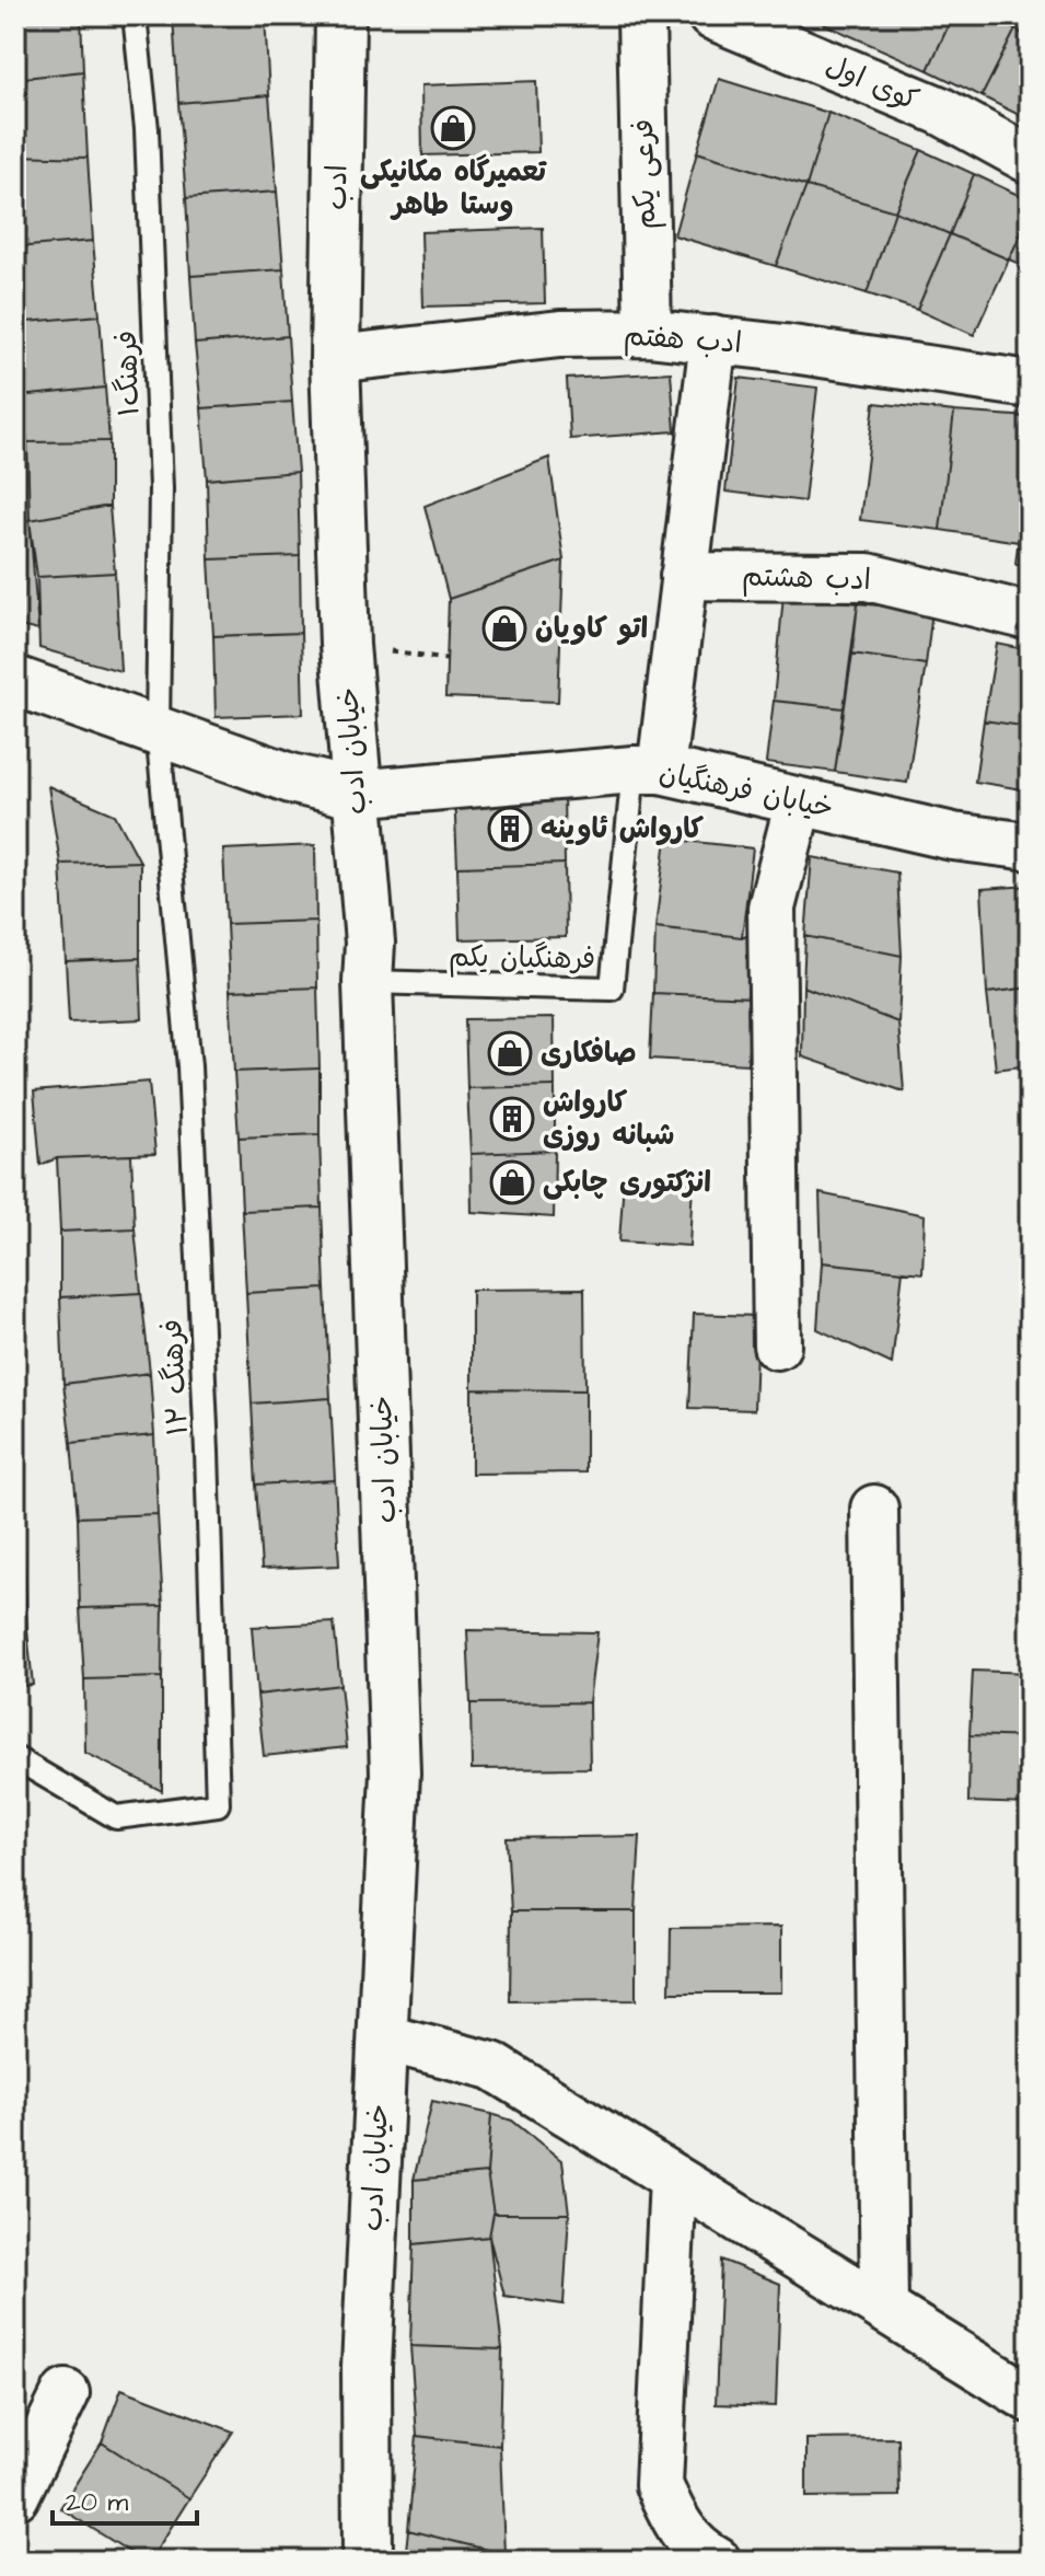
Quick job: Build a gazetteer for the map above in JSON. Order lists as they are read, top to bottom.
{
  "streets": {
    "street": [
      "کوی اول",
      "فرعی یکم",
      "ادب",
      "ادب هفتم",
      "ادب هشتم",
      "خیابان ادب",
      "خیابان فرهنگیان"
    ],
    "lane": ["فرهنگ۱", "فرهنگیان یکم", "فرهنگ ۱۲"]
  },
  "crossings": [
    ["فرعی یکم", "ادب هفتم"],
    ["ادب", "ادب هفتم"],
    ["ادب", "خیابان ادب"],
    ["ادب هفتم", "خیابان ادب"],
    ["فرهنگ۱", "فرهنگ ۱۲"],
    ["خیابان ادب", "خیابان فرهنگیان"],
    ["خیابان ادب", "فرهنگیان یکم"],
    ["خیابان فرهنگیان", "فرهنگیان یکم"]
  ],
  "places": {
    "shop": [
      "تعمیرگاه مکانیکی وستا طاهر",
      "اتو کاویان",
      "صافکاری",
      "انژکتوری چابکی"
    ],
    "building": ["کارواش ئاوینه", "کارواش شبانه روزی"]
  },
  "scale_bar": "20 m"
}
